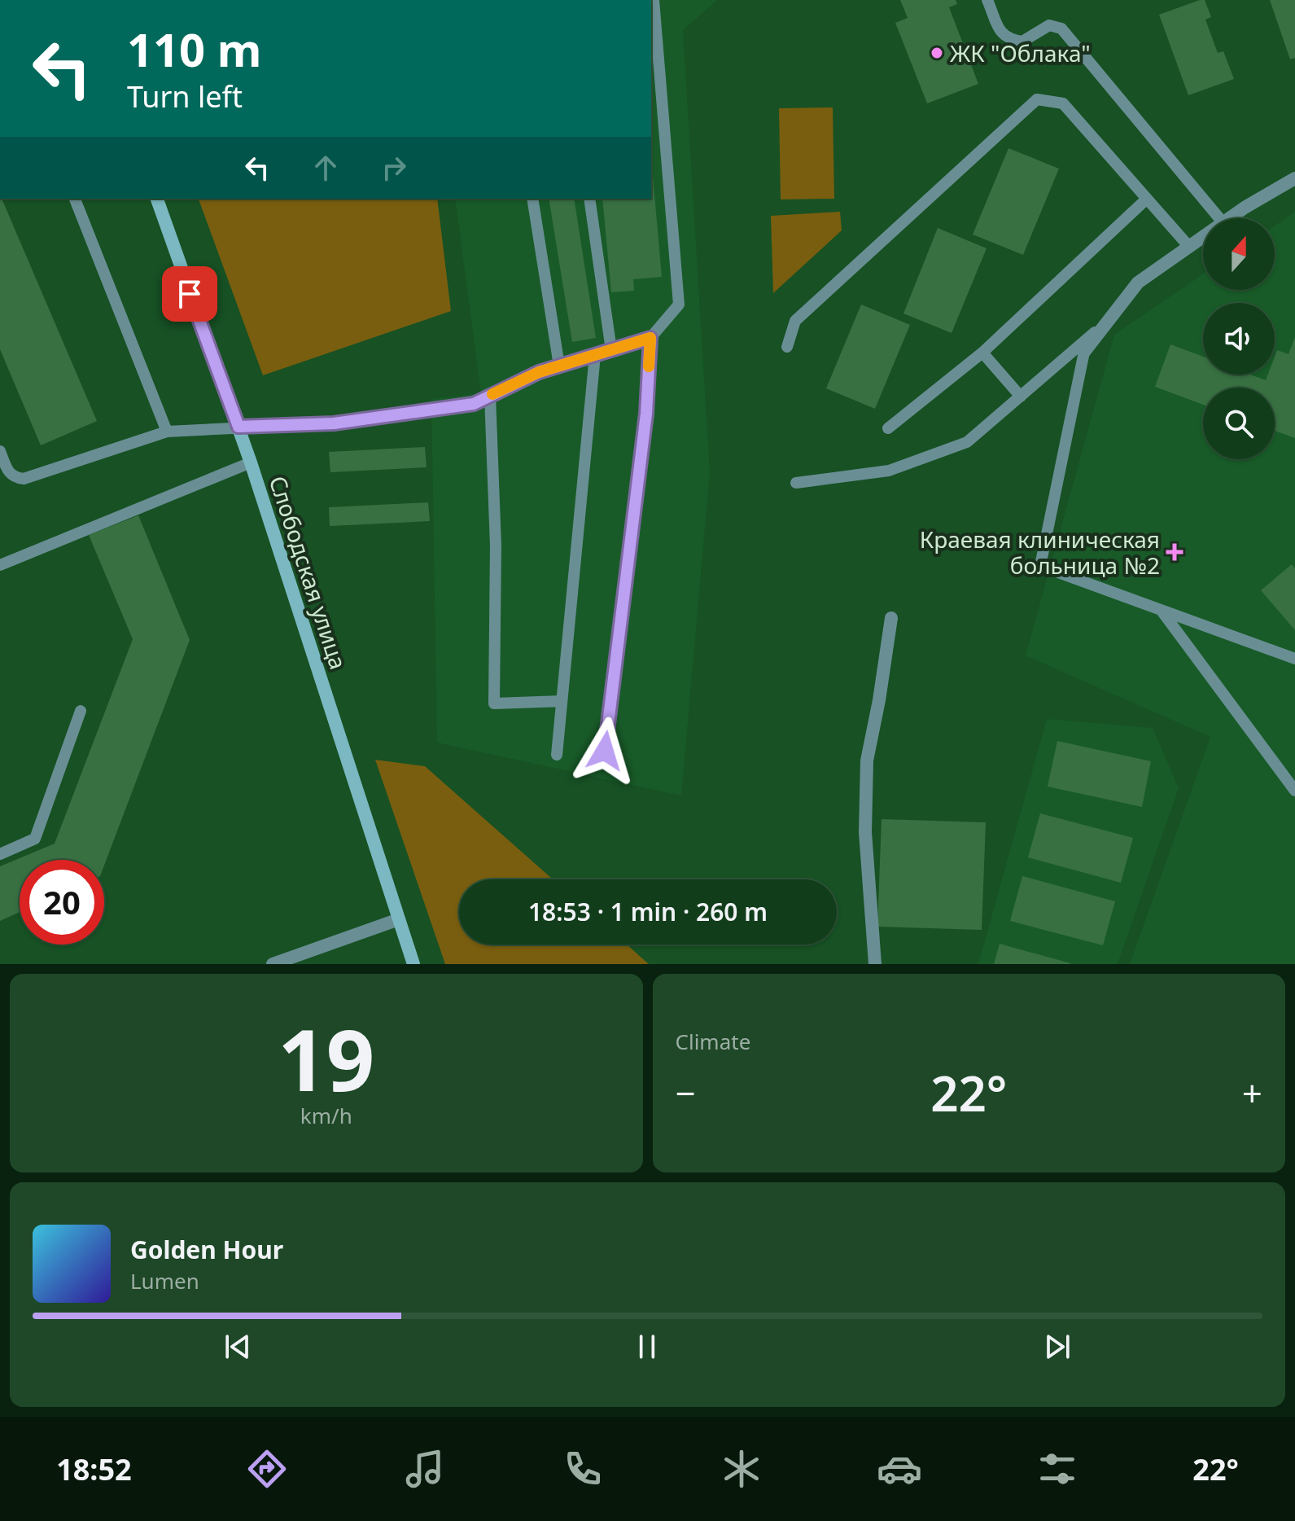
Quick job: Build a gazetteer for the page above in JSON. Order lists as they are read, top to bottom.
{
  "streets": {
    "street": ["Слободская улица"]
  },
  "places": {
    "other": ["ЖК \"Облака\""],
    "health": ["Краевая клиническая больница №2"]
  },
  "north": "top",
  "page": {
    "turn": ["110 m", "Turn left"],
    "limit": "20",
    "trip": "18:53 · 1 min · 260 m",
    "tile": [
      ["19", "km/h"],
      "Climate"
    ],
    "heat": ["−", "22°", "+"],
    "song": ["Golden Hour", "Lumen"],
    "tabs": ["18:52", "22°"]
  }
}
